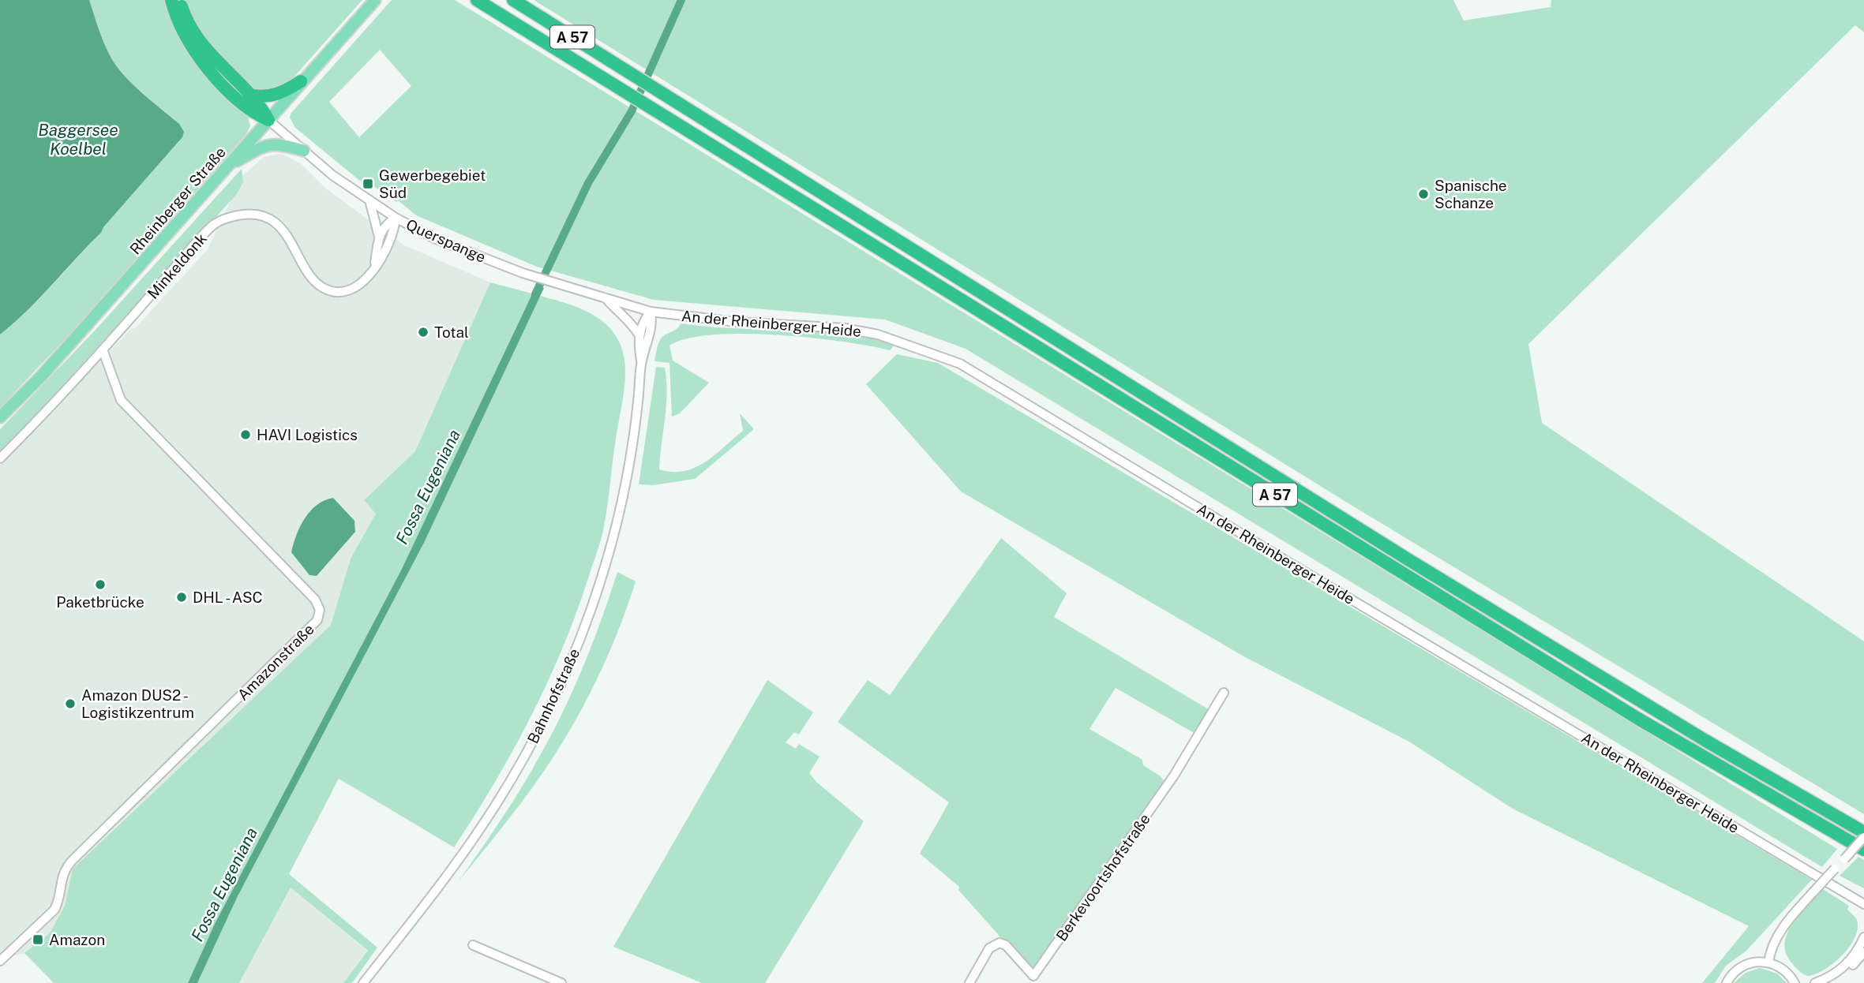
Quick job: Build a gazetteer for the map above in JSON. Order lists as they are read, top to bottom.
{
  "streets": {
    "highway": ["A 57"],
    "main road": ["Rheinberger Straße"],
    "street": [
      "Querspange",
      "Minkeldonk",
      "An der Rheinberger Heide",
      "Amazonstraße",
      "Bahnhofstraße",
      "Berkevoortshofstraße"
    ]
  },
  "crossings": [
    ["Rheinberger Straße", "Querspange"],
    ["Querspange", "Minkeldonk"],
    ["Querspange", "An der Rheinberger Heide"],
    ["Querspange", "Bahnhofstraße"],
    ["Minkeldonk", "Amazonstraße"],
    ["An der Rheinberger Heide", "Bahnhofstraße"]
  ],
  "water": ["Baggersee Koelbel", "Fossa Eugeniana"],
  "places": {
    "transit": ["Gewerbegebiet Süd", "Amazon"],
    "other": [
      "Spanische Schanze",
      "Total",
      "HAVI Logistics",
      "Paketbrücke",
      "DHL - ASC",
      "Amazon DUS2 - Logistikzentrum"
    ]
  }
}
